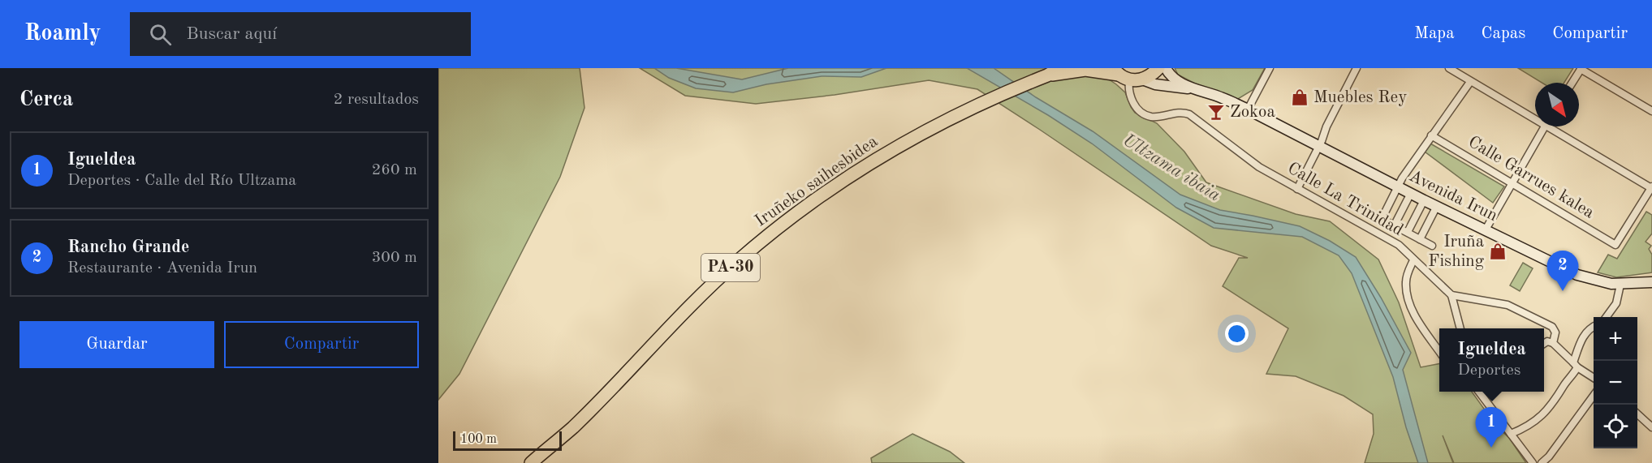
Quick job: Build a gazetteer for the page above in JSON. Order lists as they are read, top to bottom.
{
  "streets": {
    "highway": ["Iruñeko saihesbidea", "PA-30"],
    "street": ["Calle Garrues kalea", "Avenida Irun", "Calle La Trinidad"]
  },
  "crossings": [
    ["Iruñeko saihesbidea", "Calle La Trinidad"],
    ["Iruñeko saihesbidea", "PA-30"],
    ["Calle La Trinidad", "PA-30"]
  ],
  "water": ["Ultzama ibaia"],
  "places": {
    "shop": ["Muebles Rey", "Iruña Fishing"],
    "bar": ["Zokoa"]
  },
  "scale_bar": "100 m",
  "north": "bottom right",
  "page": {
    "header": "Roamly",
    "search": "Buscar aquí",
    "nav": ["Mapa", "Capas", "Compartir"],
    "heading": ["Cerca", "2 resultados"],
    "list": [
      {
        "mark": "1",
        "name": "Igueldea",
        "note": "Deportes · Calle del Río Ultzama",
        "value": "260 m"
      },
      {
        "mark": "2",
        "name": "Rancho Grande",
        "note": "Restaurante · Avenida Irun",
        "value": "300 m"
      }
    ],
    "pins": ["2", "1"],
    "buttons": ["Guardar", "Compartir"],
    "map_buttons": ["+", "−"],
    "popup": ["Igueldea", "Deportes"],
    "scale": "100 m"
  }
}
